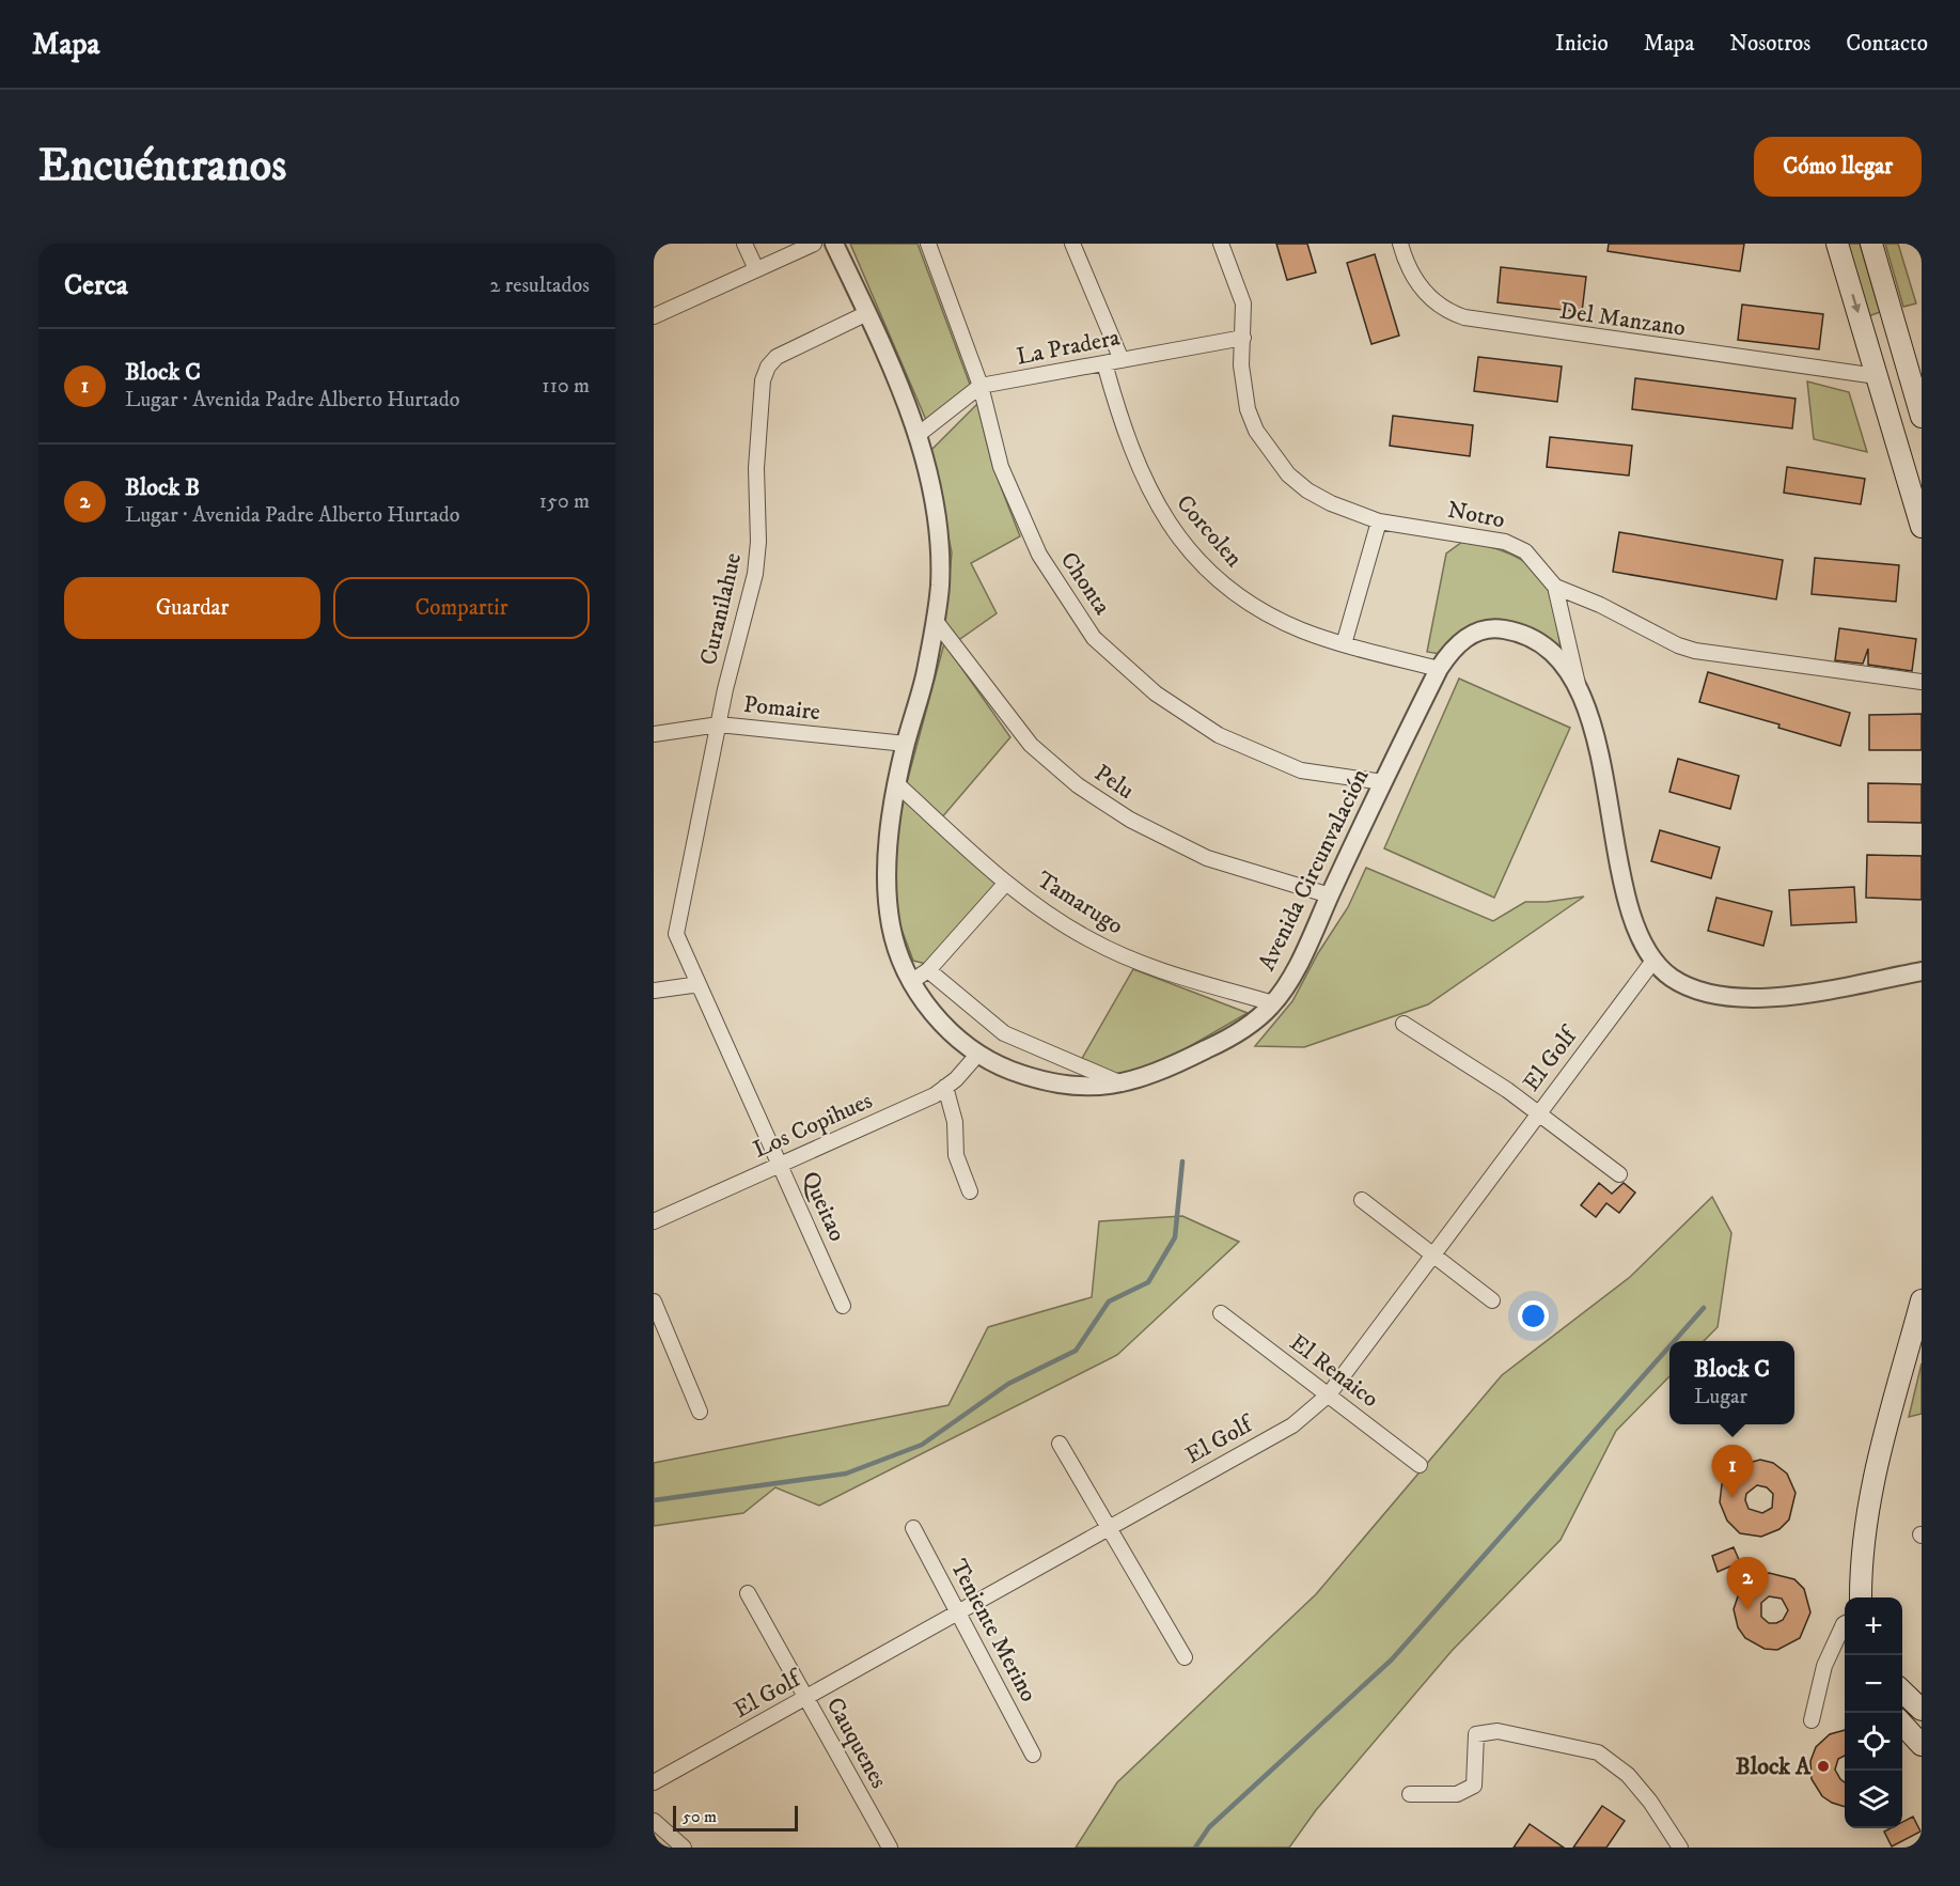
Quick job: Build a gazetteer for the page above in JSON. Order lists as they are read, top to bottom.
{
  "streets": {
    "street": [
      "Del Manzano",
      "La Pradera",
      "Notro",
      "Corcolen",
      "Chonta",
      "Curanilahue",
      "Pomaire",
      "Pelu",
      "Avenida Circunvalación",
      "Tamarugo",
      "El Golf",
      "Los Copihues",
      "Queitao",
      "El Renaico",
      "Teniente Merino",
      "Cauquenes"
    ]
  },
  "crossings": [
    ["La Pradera", "Notro"],
    ["La Pradera", "Corcolen"],
    ["La Pradera", "Chonta"],
    ["La Pradera", "Avenida Circunvalación"],
    ["Corcolen", "Avenida Circunvalación"],
    ["Chonta", "Avenida Circunvalación"],
    ["Curanilahue", "Pomaire"],
    ["Curanilahue", "Avenida Circunvalación"],
    ["Curanilahue", "Queitao"],
    ["Pomaire", "Avenida Circunvalación"],
    ["Pelu", "Avenida Circunvalación"],
    ["Avenida Circunvalación", "Tamarugo"],
    ["Avenida Circunvalación", "El Golf"],
    ["Avenida Circunvalación", "Los Copihues"],
    ["El Golf", "El Renaico"],
    ["El Golf", "Teniente Merino"],
    ["El Golf", "Cauquenes"],
    ["Los Copihues", "Queitao"]
  ],
  "places": ["Block A"],
  "scale_bar": "50 m",
  "page": {
    "header": "Mapa",
    "nav": [
      "Inicio",
      "Mapa",
      "Nosotros",
      "Contacto"
    ],
    "buttons": [
      "Cómo llegar",
      ["Guardar", "Compartir"]
    ],
    "title": "Encuéntranos",
    "heading": ["Cerca", "2 resultados"],
    "list": [
      {
        "mark": "1",
        "name": "Block C",
        "note": "Lugar · Avenida Padre Alberto Hurtado",
        "value": "110 m"
      },
      {
        "mark": "2",
        "name": "Block B",
        "note": "Lugar · Avenida Padre Alberto Hurtado",
        "value": "150 m"
      }
    ],
    "popup": ["Block C", "Lugar"],
    "pins": ["1", "2"],
    "map_buttons": ["+", "−"],
    "scale": "50 m"
  }
}
